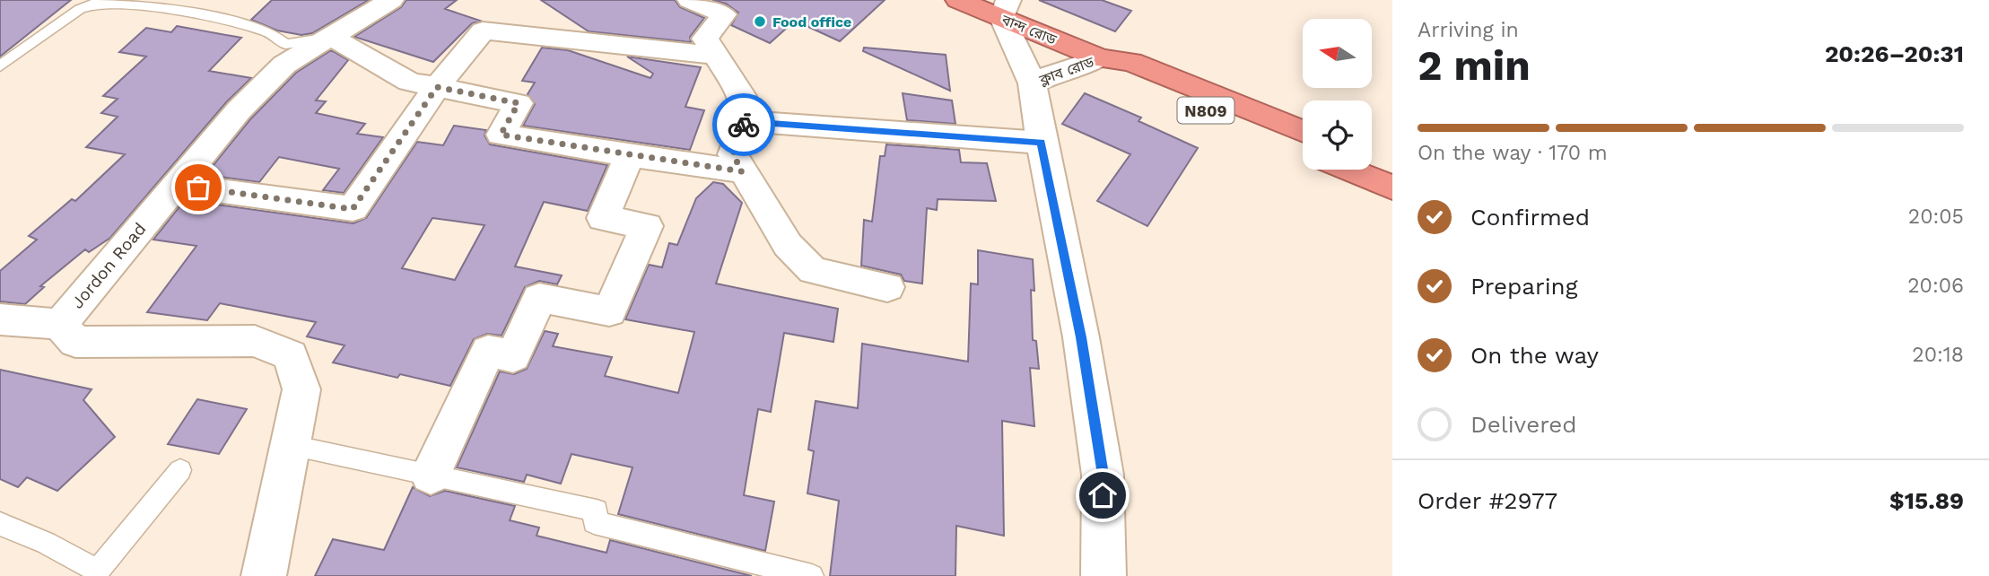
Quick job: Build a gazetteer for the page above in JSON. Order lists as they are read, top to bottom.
{
  "streets": {
    "highway": ["বান্দ রোড", "N809"],
    "street": ["ক্লাব রোড", "Jordon Road"]
  },
  "crossings": [
    ["বান্দ রোড", "ক্লাব রোড"]
  ],
  "places": ["Food office"],
  "north": "left",
  "page": {
    "heading": ["2 min", "Arriving in", "20:26–20:31"],
    "panel": ["Order #2977", "$15.89"],
    "bar": "On the way · 170 m",
    "list": [
      ["Confirmed", "20:05"],
      ["Preparing", "20:06"],
      ["On the way", "20:18"],
      "Delivered"
    ]
  }
}
